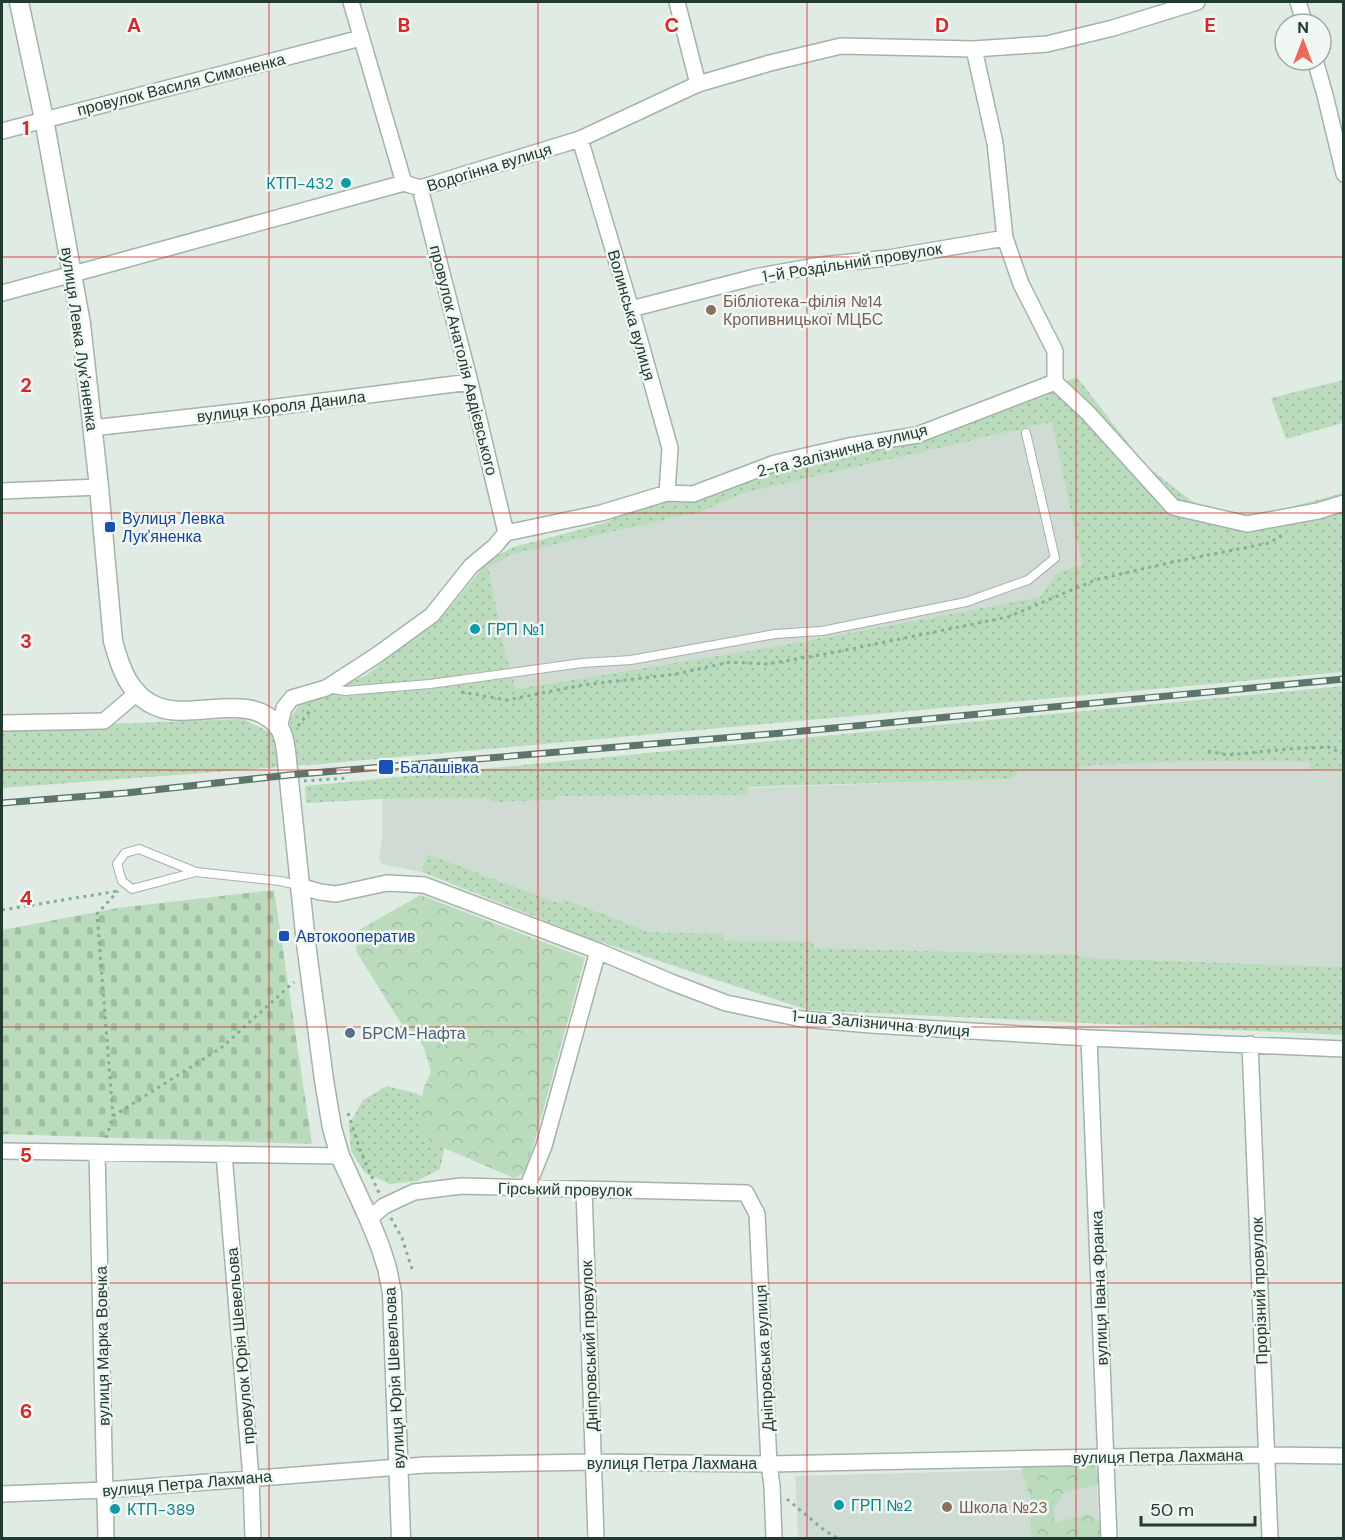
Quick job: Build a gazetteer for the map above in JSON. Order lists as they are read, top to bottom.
{
  "streets": {
    "street": [
      "провулок Василя Симоненка",
      "Водогінна вулиця",
      "1-й Роздільний провулок",
      "Волинська вулиця",
      "вулиця Левка Лукʼяненка",
      "провулок Анатолія Авдієвського",
      "вулиця Короля Данила",
      "2-га Залізнична вулиця",
      "1-ша Залізнична вулиця",
      "Гірський провулок",
      "вулиця Івана Франка",
      "Прорізний провулок",
      "вулиця Марка Вовчка",
      "провулок Юрія Шевельова",
      "Дніпровський провулок",
      "Дніпровська вулиця",
      "вулиця Юрія Шевельова",
      "вулиця Петра Лахмана"
    ]
  },
  "crossings": [
    ["провулок Василя Симоненка", "вулиця Левка Лукʼяненка"],
    ["Водогінна вулиця", "Волинська вулиця"],
    ["Водогінна вулиця", "вулиця Левка Лукʼяненка"],
    ["Водогінна вулиця", "провулок Анатолія Авдієвського"],
    ["1-й Роздільний провулок", "Волинська вулиця"],
    ["Волинська вулиця", "2-га Залізнична вулиця"],
    ["вулиця Левка Лукʼяненка", "вулиця Короля Данила"],
    ["провулок Анатолія Авдієвського", "вулиця Короля Данила"],
    ["провулок Анатолія Авдієвського", "2-га Залізнична вулиця"],
    ["1-ша Залізнична вулиця", "вулиця Івана Франка"],
    ["1-ша Залізнична вулиця", "Прорізний провулок"],
    ["1-ша Залізнична вулиця", "вулиця Юрія Шевельова"],
    ["Гірський провулок", "Дніпровський провулок"],
    ["Гірський провулок", "Дніпровська вулиця"],
    ["Гірський провулок", "вулиця Юрія Шевельова"],
    ["вулиця Івана Франка", "вулиця Петра Лахмана"],
    ["Прорізний провулок", "вулиця Петра Лахмана"],
    ["вулиця Марка Вовчка", "вулиця Петра Лахмана"],
    ["провулок Юрія Шевельова", "вулиця Петра Лахмана"],
    ["Дніпровський провулок", "вулиця Петра Лахмана"],
    ["Дніпровська вулиця", "вулиця Петра Лахмана"],
    ["вулиця Юрія Шевельова", "вулиця Петра Лахмана"]
  ],
  "places": {
    "other": [
      "КТП-432",
      "Бібліотека-філія №14 Кропивницької МЦБС",
      "ГРП №1",
      "БРСМ-Нафта",
      "ГРП №2",
      "Школа №23",
      "КТП-389"
    ],
    "transit": ["Вулиця Левка Лук'яненка", "Балашівка", "Автокооператив"]
  },
  "scale_bar": "50 m",
  "north": "top",
  "grid": {
    "columns": [
      "A",
      "B",
      "C",
      "D",
      "E"
    ],
    "rows": [
      "1",
      "2",
      "3",
      "4",
      "5",
      "6"
    ]
  }
}
